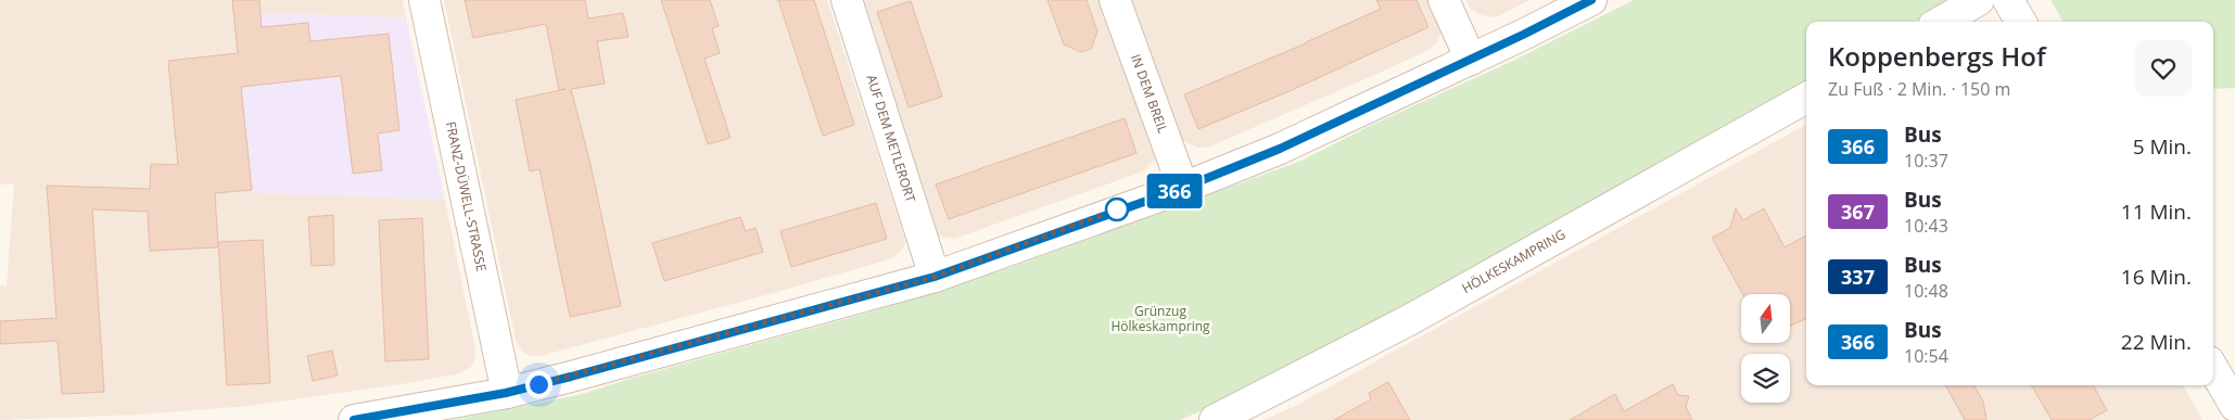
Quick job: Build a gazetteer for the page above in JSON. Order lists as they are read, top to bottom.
{
  "streets": {
    "street": [
      "IN DEM BREIL",
      "AUF DEM METLERORT",
      "FRANZ-DÜWELL-STRASSE",
      "HÖLKESKAMPRING"
    ]
  },
  "parks": ["Grünzug Hölkeskampring"],
  "lines": ["bus line 366"],
  "north": "top",
  "page": {
    "on_map": "366",
    "heading": ["Koppenbergs Hof", "Zu Fuß · 2 Min. · 150 m"],
    "list": [
      {
        "mark": "366",
        "name": "Bus",
        "note": "10:37",
        "value": "5 Min."
      },
      {
        "mark": "367",
        "name": "Bus",
        "note": "10:43",
        "value": "11 Min."
      },
      {
        "mark": "337",
        "name": "Bus",
        "note": "10:48",
        "value": "16 Min."
      },
      {
        "mark": "366",
        "name": "Bus",
        "note": "10:54",
        "value": "22 Min."
      }
    ]
  }
}
